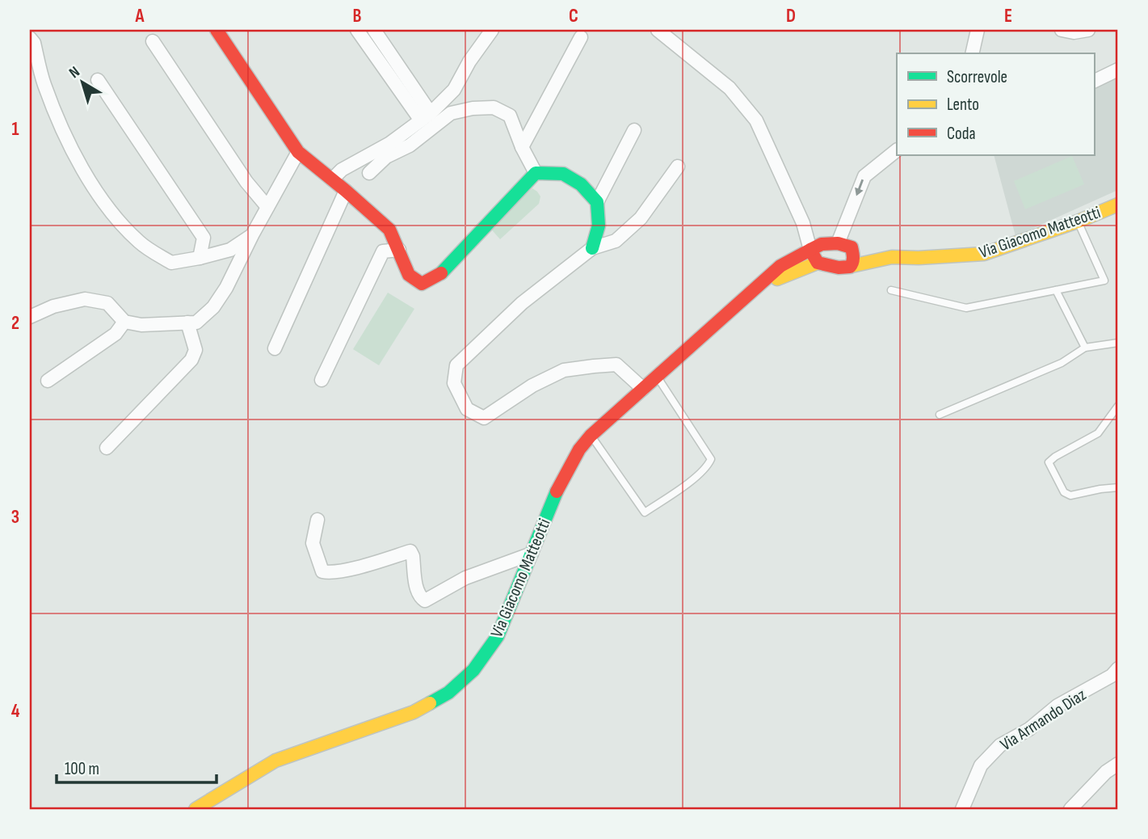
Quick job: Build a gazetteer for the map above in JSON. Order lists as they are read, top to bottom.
{
  "streets": {
    "street": ["Via Giacomo Matteotti", "Via Armando Diaz"]
  },
  "legend": ["Scorrevole", "Lento", "Coda"],
  "scale_bar": "100 m",
  "north": "top left",
  "grid": {
    "columns": [
      "A",
      "B",
      "C",
      "D",
      "E"
    ],
    "rows": [
      "1",
      "2",
      "3",
      "4"
    ]
  }
}
